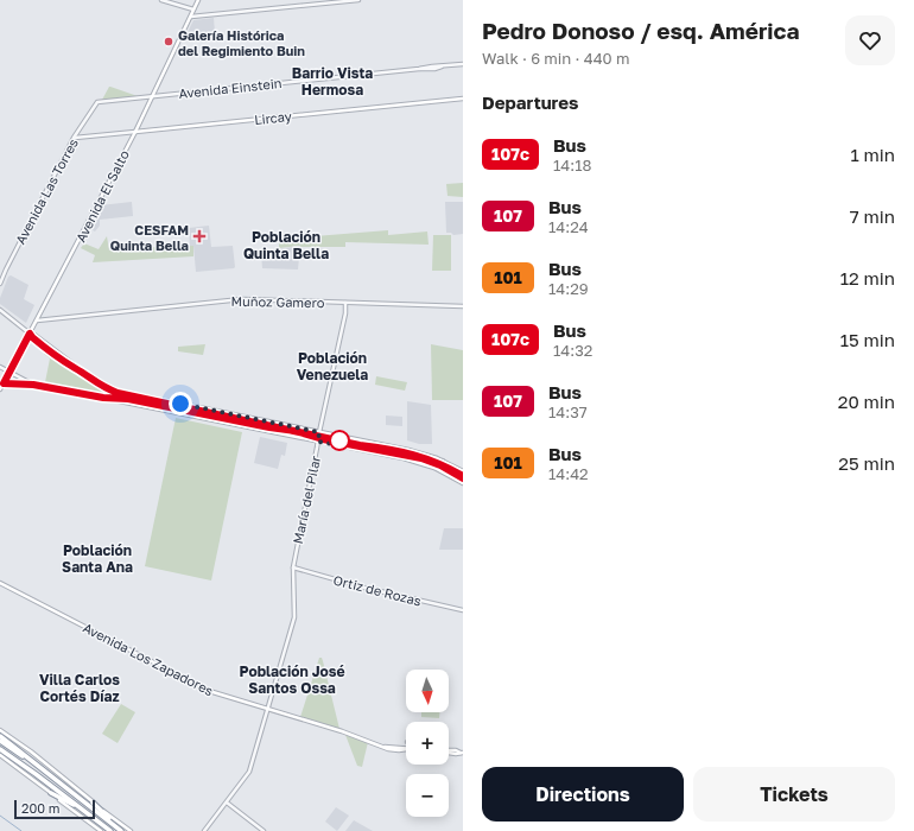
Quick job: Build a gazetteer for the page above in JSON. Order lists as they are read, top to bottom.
{
  "streets": {
    "main road": ["Lircay", "Avenida El Salto", "Avenida Los Zapadores"],
    "street": [
      "Avenida Einstein",
      "Avenida Las Torres",
      "Muñoz Gamero",
      "María del Pilar",
      "Ortiz de Rozas"
    ]
  },
  "crossings": [
    ["Avenida Einstein", "Avenida Las Torres"],
    ["Avenida Einstein", "Avenida El Salto"],
    ["Lircay", "Avenida Las Torres"],
    ["Lircay", "Avenida El Salto"],
    ["Avenida El Salto", "Muñoz Gamero"],
    ["Muñoz Gamero", "María del Pilar"],
    ["María del Pilar", "Ortiz de Rozas"],
    ["María del Pilar", "Avenida Los Zapadores"]
  ],
  "districts": [
    "Barrio Vista Hermosa",
    "Población Quinta Bella",
    "Población Venezuela",
    "Población Santa Ana",
    "Población José Santos Ossa",
    "Villa Carlos Cortés Díaz"
  ],
  "places": {
    "other": ["Galería Histórica del Regimiento Buin"],
    "health": ["CESFAM Quinta Bella"]
  },
  "lines": ["bus line 107c"],
  "scale_bar": "200 m",
  "north": "bottom",
  "page": {
    "heading": [
      ["Pedro Donoso / esq. América", "Walk · 6 min · 440 m"],
      "Departures"
    ],
    "list": [
      {
        "mark": "107c",
        "name": "Bus",
        "note": "14:18",
        "value": "1 min"
      },
      {
        "mark": "107",
        "name": "Bus",
        "note": "14:24",
        "value": "7 min"
      },
      {
        "mark": "101",
        "name": "Bus",
        "note": "14:29",
        "value": "12 min"
      },
      {
        "mark": "107c",
        "name": "Bus",
        "note": "14:32",
        "value": "15 min"
      },
      {
        "mark": "107",
        "name": "Bus",
        "note": "14:37",
        "value": "20 min"
      },
      {
        "mark": "101",
        "name": "Bus",
        "note": "14:42",
        "value": "25 min"
      }
    ],
    "map_buttons": ["+", "−"],
    "buttons": ["Directions", "Tickets"],
    "scale": "200 m"
  }
}
